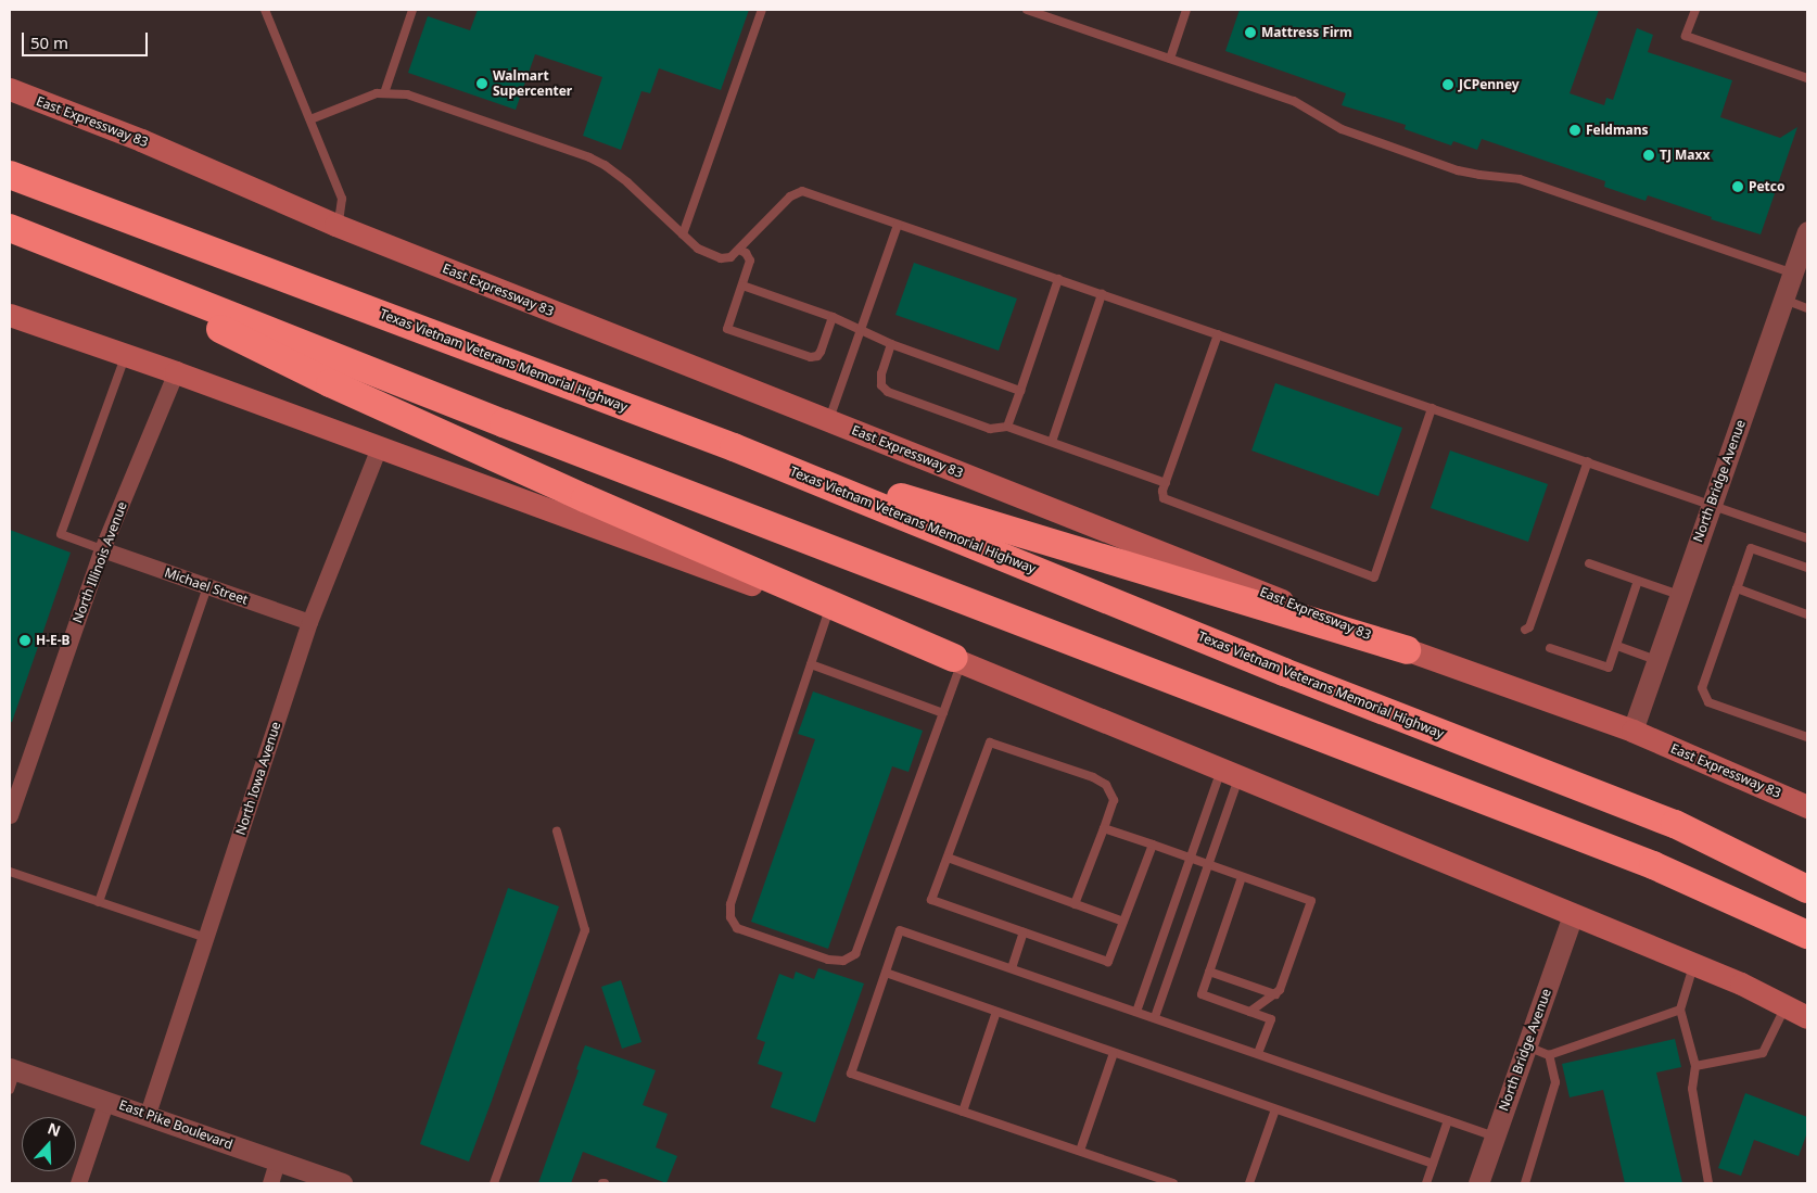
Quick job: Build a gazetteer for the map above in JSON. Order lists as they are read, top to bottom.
{
  "streets": {
    "highway": ["Texas Vietnam Veterans Memorial Highway"],
    "main road": ["East Expressway 83"],
    "street": [
      "North Bridge Avenue",
      "North Illinois Avenue",
      "Michael Street",
      "North Iowa Avenue",
      "East Pike Boulevard"
    ]
  },
  "crossings": [
    ["East Expressway 83", "North Bridge Avenue"],
    ["North Illinois Avenue", "Michael Street"],
    ["Michael Street", "North Iowa Avenue"],
    ["North Iowa Avenue", "East Pike Boulevard"]
  ],
  "places": [
    "Mattress Firm",
    "Walmart Supercenter",
    "JCPenney",
    "Feldmans",
    "TJ Maxx",
    "Petco",
    "H-E-B"
  ],
  "scale_bar": "50 m",
  "north": "top"
}
